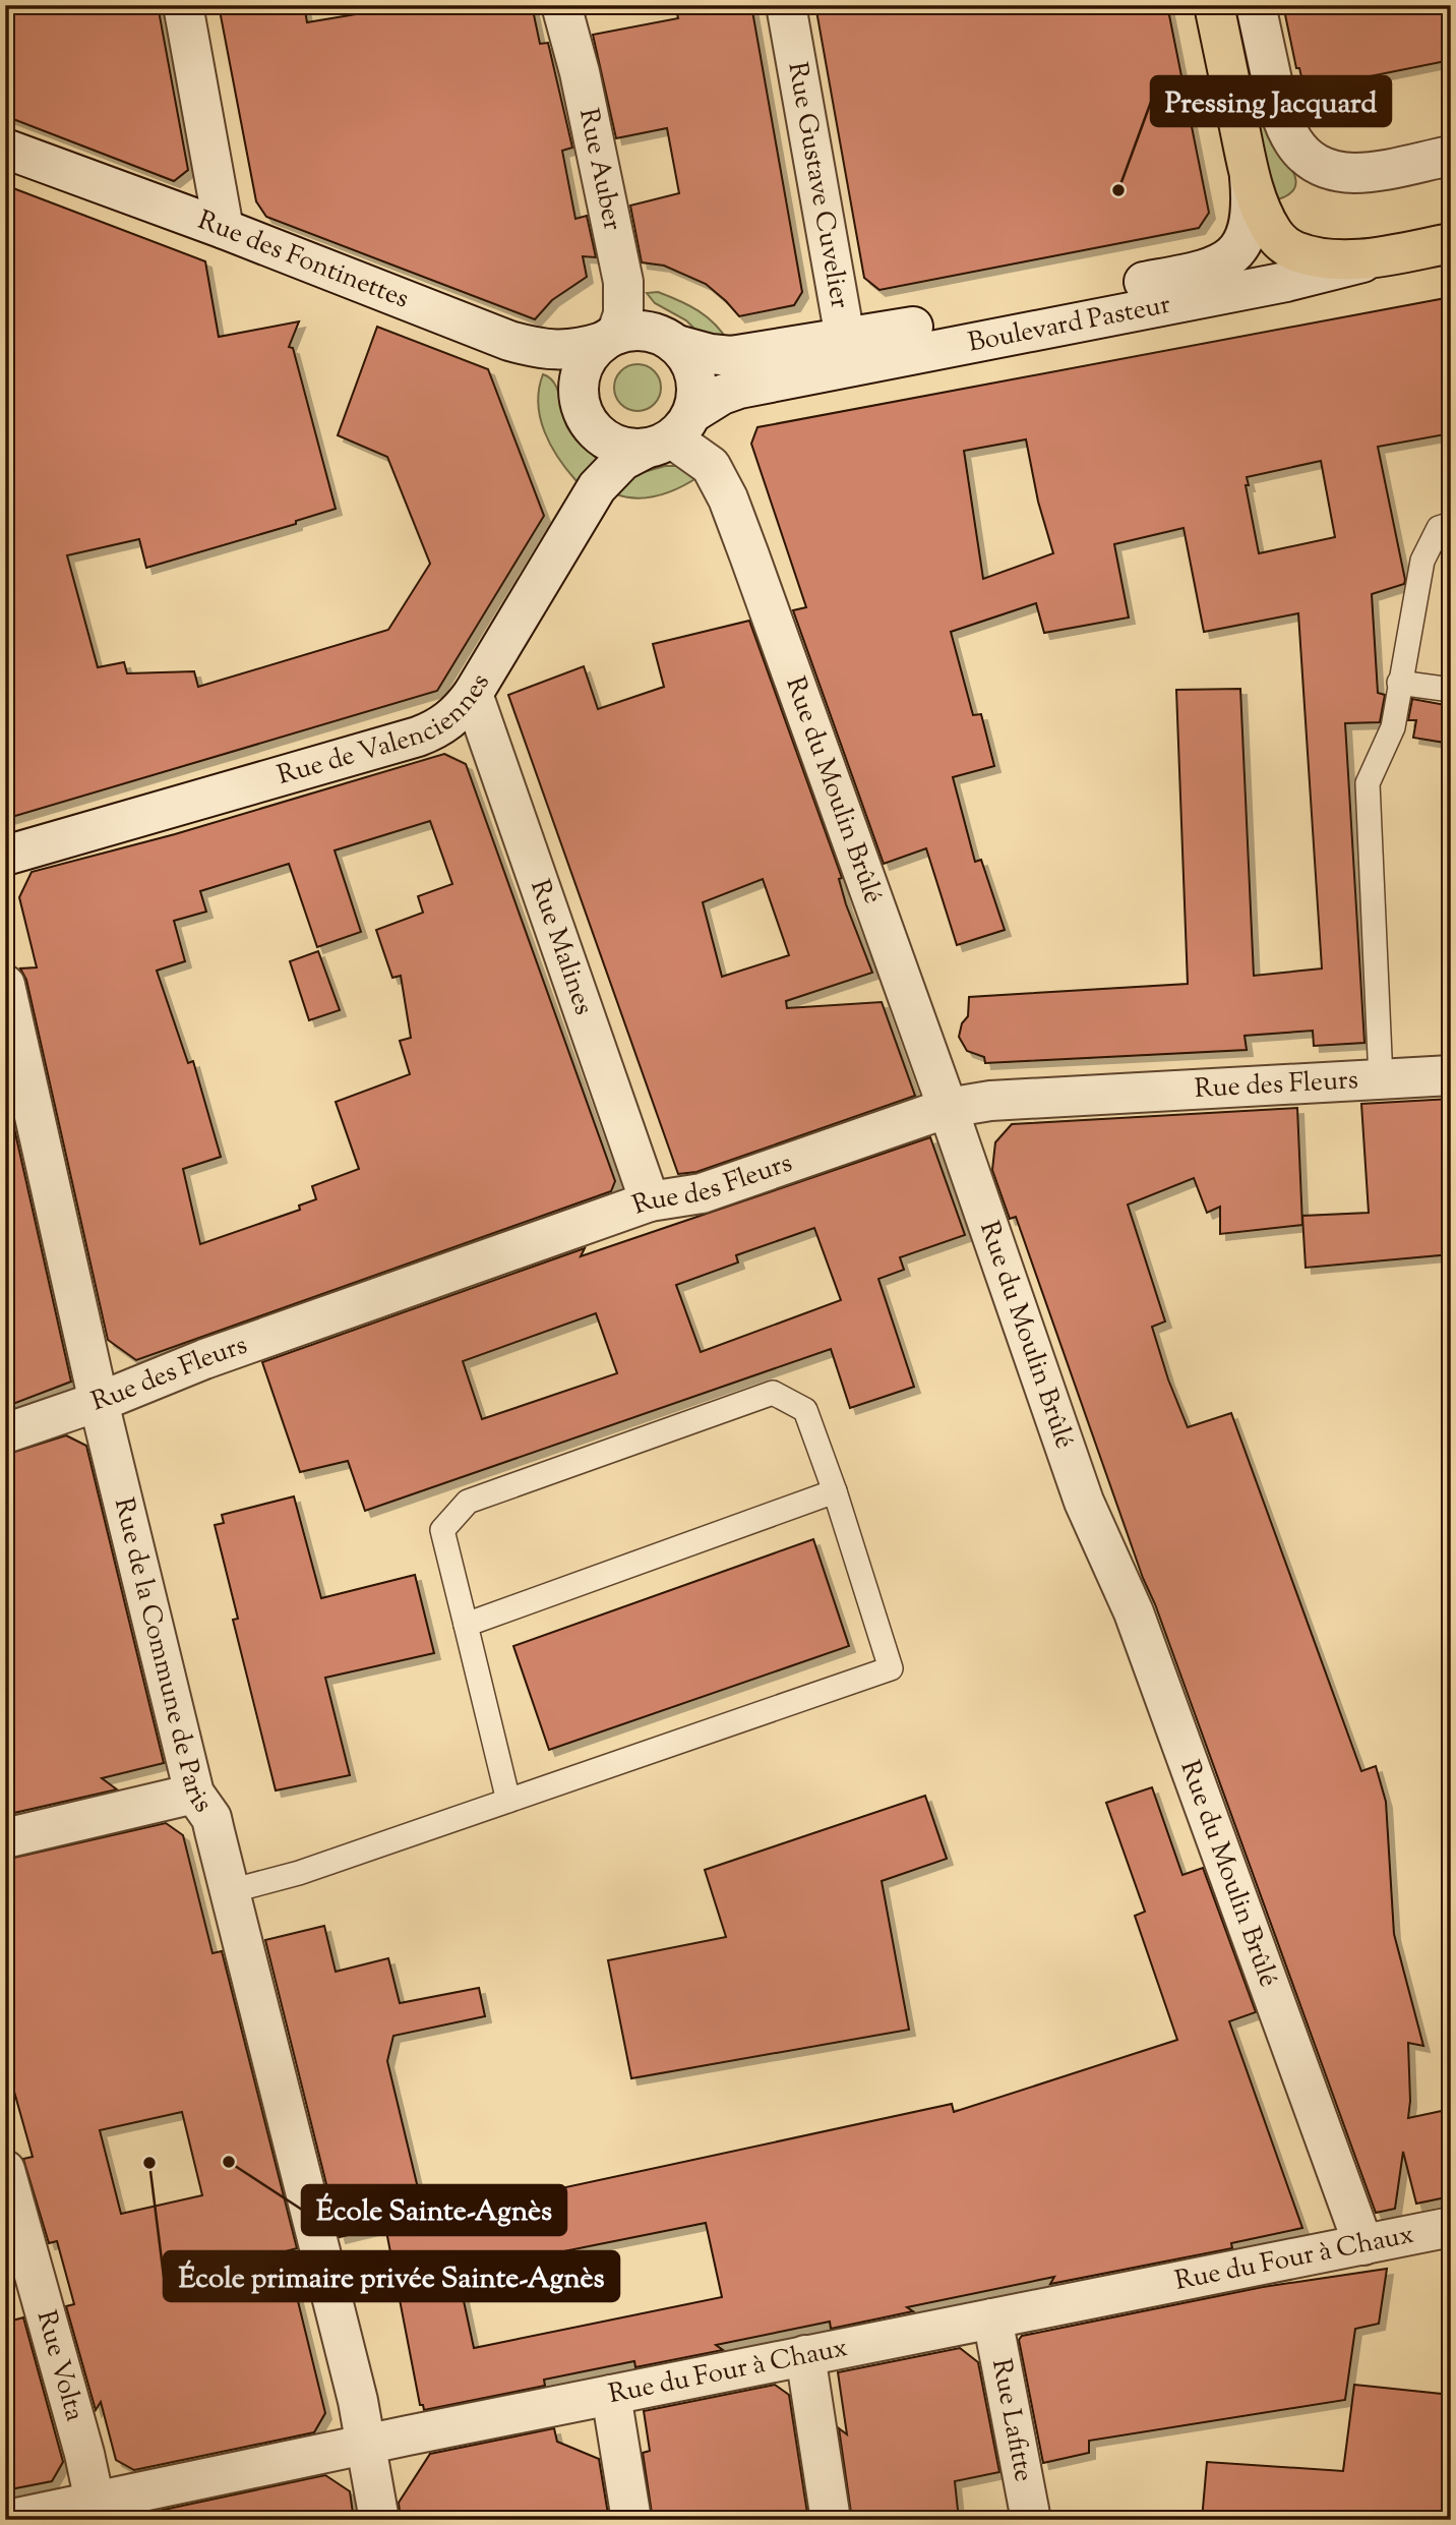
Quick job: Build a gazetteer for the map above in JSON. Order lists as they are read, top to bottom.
{
  "streets": {
    "main road": ["Boulevard Pasteur"],
    "street": [
      "Rue Auber",
      "Rue Gustave Cuvelier",
      "Rue des Fontinettes",
      "Rue de Valenciennes",
      "Rue du Moulin Brûlé",
      "Rue Malines",
      "Rue des Fleurs",
      "Rue de la Commune de Paris",
      "Rue du Four à Chaux",
      "Rue Volta",
      "Rue Lafitte"
    ]
  },
  "crossings": [
    ["Rue Auber", "Rue des Fontinettes"],
    ["Rue Auber", "Boulevard Pasteur"],
    ["Rue Auber", "Rue de Valenciennes"],
    ["Rue Auber", "Rue du Moulin Brûlé"],
    ["Rue Gustave Cuvelier", "Boulevard Pasteur"],
    ["Rue des Fontinettes", "Boulevard Pasteur"],
    ["Rue des Fontinettes", "Rue de Valenciennes"],
    ["Rue des Fontinettes", "Rue du Moulin Brûlé"],
    ["Boulevard Pasteur", "Rue de Valenciennes"],
    ["Boulevard Pasteur", "Rue du Moulin Brûlé"],
    ["Rue de Valenciennes", "Rue du Moulin Brûlé"],
    ["Rue de Valenciennes", "Rue Malines"],
    ["Rue du Moulin Brûlé", "Rue des Fleurs"],
    ["Rue du Moulin Brûlé", "Rue du Four à Chaux"],
    ["Rue Malines", "Rue des Fleurs"],
    ["Rue des Fleurs", "Rue de la Commune de Paris"],
    ["Rue de la Commune de Paris", "Rue du Four à Chaux"],
    ["Rue du Four à Chaux", "Rue Volta"],
    ["Rue du Four à Chaux", "Rue Lafitte"]
  ],
  "places": ["Pressing Jacquard", "École Sainte-Agnès", "École primaire privée Sainte-Agnès"]
}
